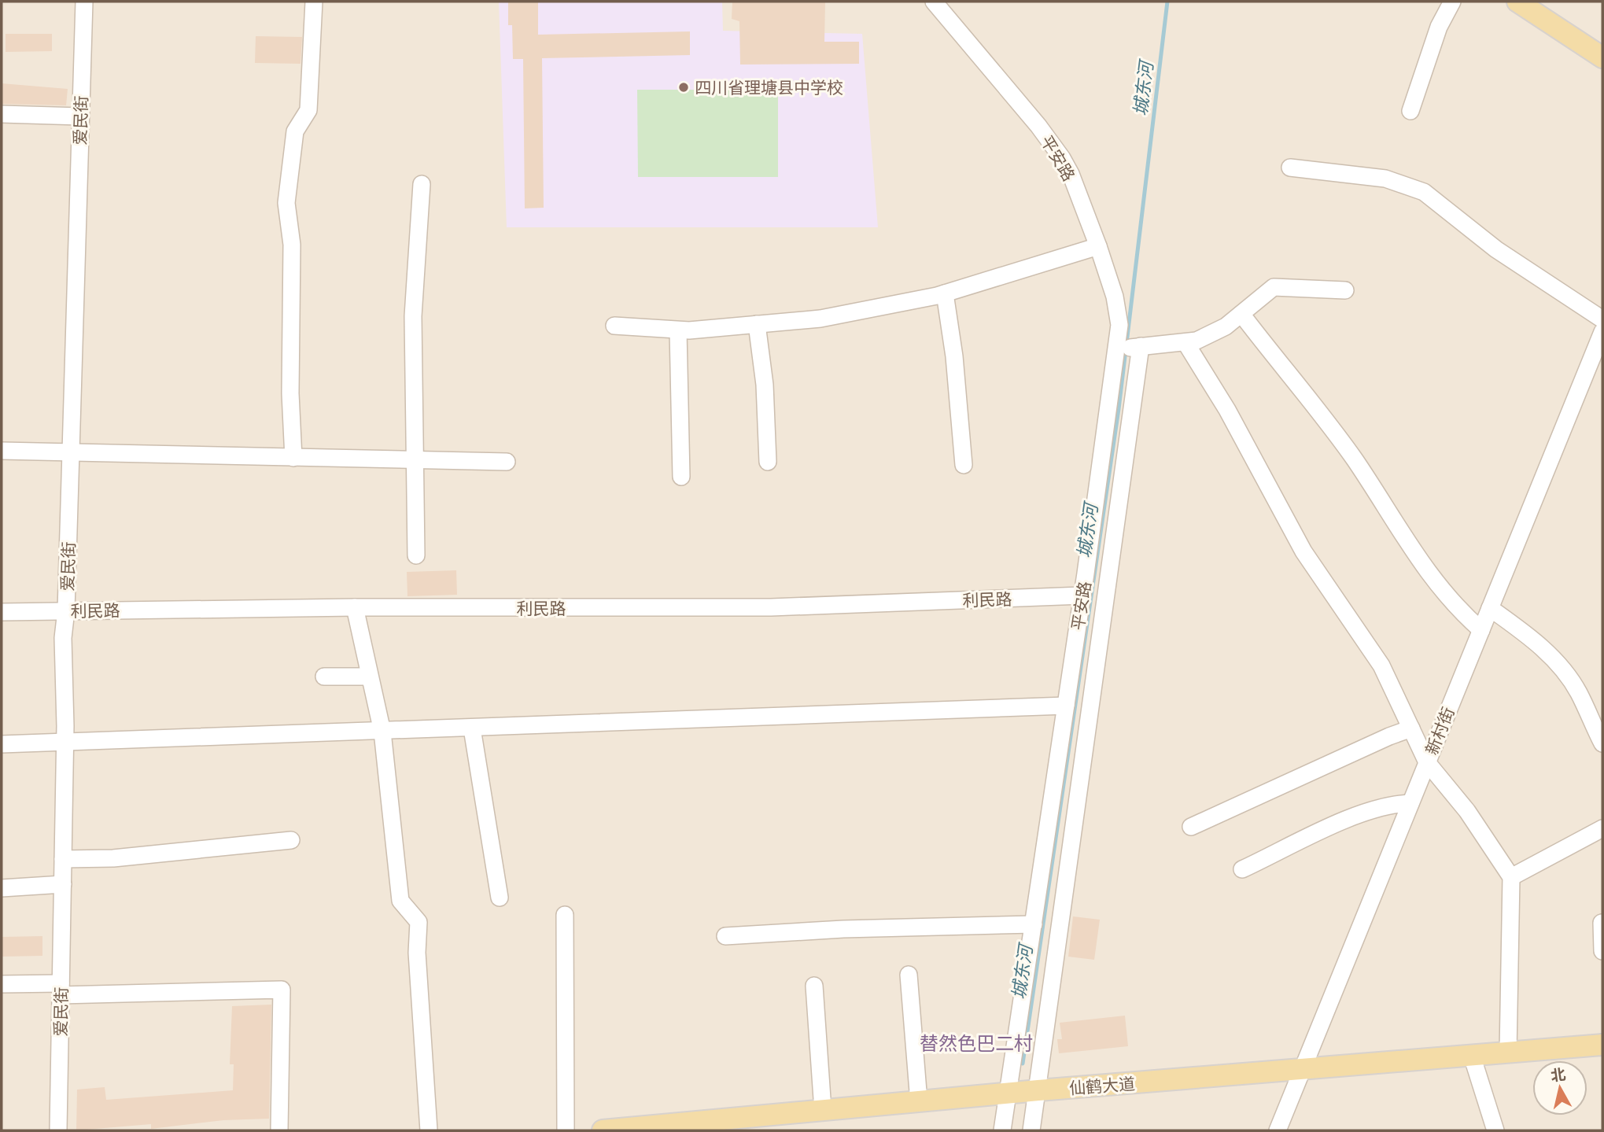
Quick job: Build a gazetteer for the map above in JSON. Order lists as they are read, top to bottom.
{
  "streets": {
    "main road": ["仙鹤大道"],
    "street": [
      "爱民街",
      "平安路",
      "利民路",
      "新村街"
    ]
  },
  "crossings": [
    ["爱民街", "利民路"],
    ["平安路", "利民路"],
    ["平安路", "仙鹤大道"],
    ["新村街", "仙鹤大道"]
  ],
  "districts": ["替然色巴二村"],
  "water": ["城东河"],
  "places": ["四川省理塘县中学校"],
  "north": "top"
}
